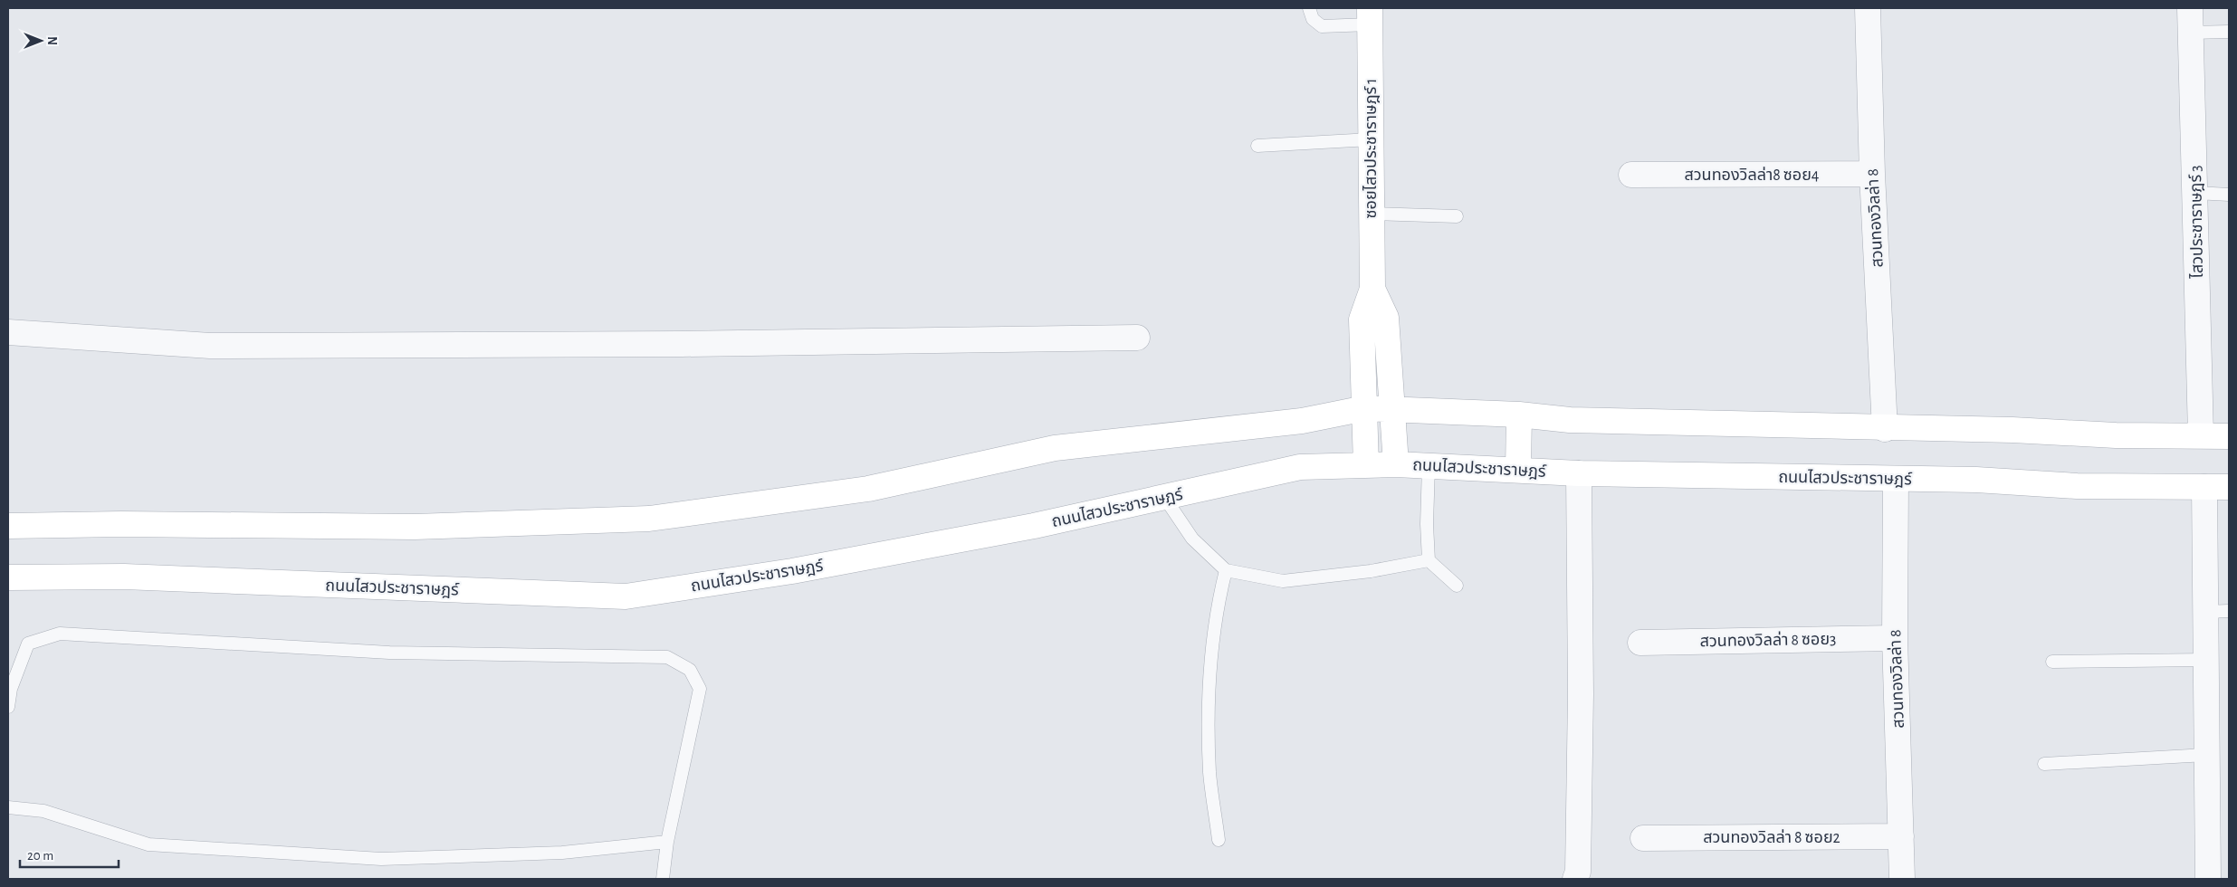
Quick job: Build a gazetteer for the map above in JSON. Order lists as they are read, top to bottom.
{
  "streets": {
    "main road": ["ซอยไสวประชาราษฎร์ 1", "ถนนไสวประชาราษฎร์"],
    "street": [
      "สวนทองวิลล่า8 ซอย4",
      "สวนทองวิลล่า 8",
      "ไสวประชาราษฎร์ 3",
      "สวนทองวิลล่า 8 ซอย3",
      "สวนทองวิลล่า 8 ซอย2"
    ]
  },
  "crossings": [
    ["สวนทองวิลล่า8 ซอย4", "สวนทองวิลล่า 8"],
    ["สวนทองวิลล่า 8", "ถนนไสวประชาราษฎร์"],
    ["สวนทองวิลล่า 8", "สวนทองวิลล่า 8 ซอย3"],
    ["สวนทองวิลล่า 8", "สวนทองวิลล่า 8 ซอย2"]
  ],
  "scale_bar": "20 m",
  "north": "right"
}
